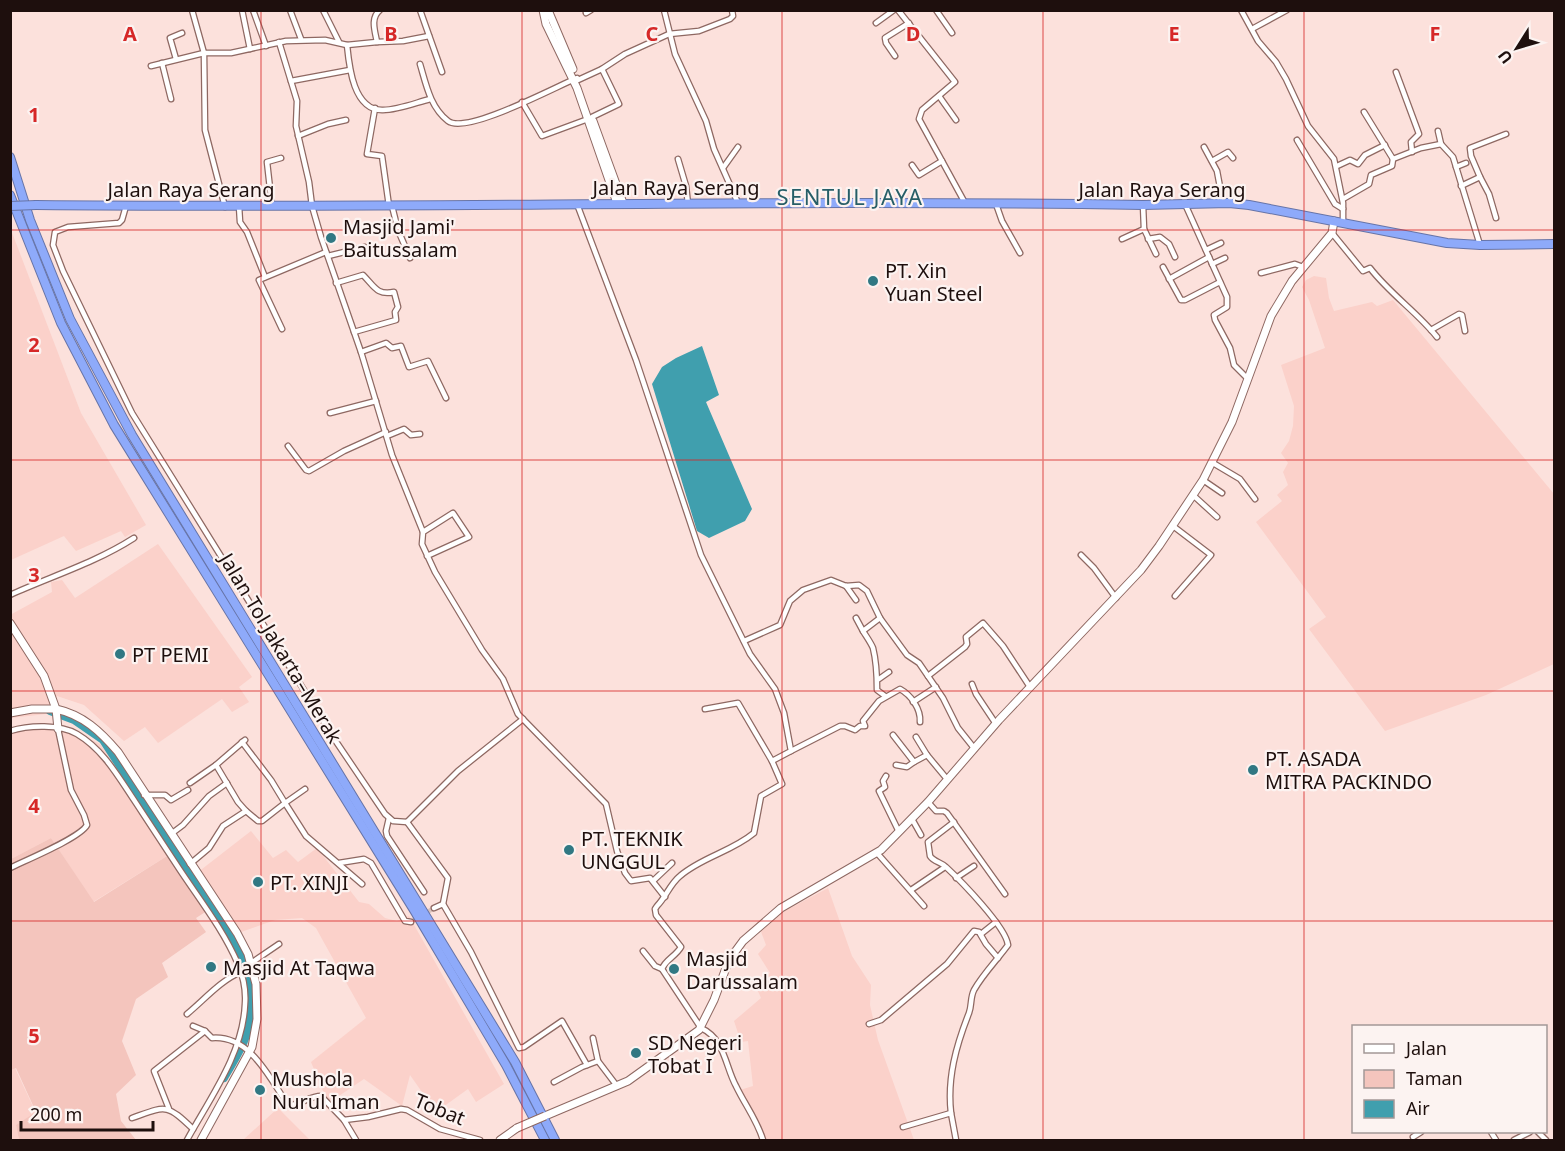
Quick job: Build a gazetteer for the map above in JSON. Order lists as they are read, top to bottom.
{
  "streets": {
    "highway": ["Jalan Raya Serang", "Jalan Tol Jakarta–Merak"],
    "street": ["Tobat"]
  },
  "districts": ["SENTUL JAYA"],
  "places": [
    "Masjid Jami' Baitussalam",
    "PT. Xin Yuan Steel",
    "PT PEMI",
    "PT. ASADA MITRA PACKINDO",
    "PT. TEKNIK UNGGUL",
    "PT. XINJI",
    "Masjid At Taqwa",
    "Masjid Darussalam",
    "SD Negeri Tobat I",
    "Mushola Nurul Iman"
  ],
  "legend": ["Jalan", "Taman", "Air"],
  "scale_bar": "200 m",
  "north": "bottom left",
  "grid": {
    "columns": [
      "A",
      "B",
      "C",
      "D",
      "E",
      "F"
    ],
    "rows": [
      "1",
      "2",
      "3",
      "4",
      "5"
    ]
  }
}
